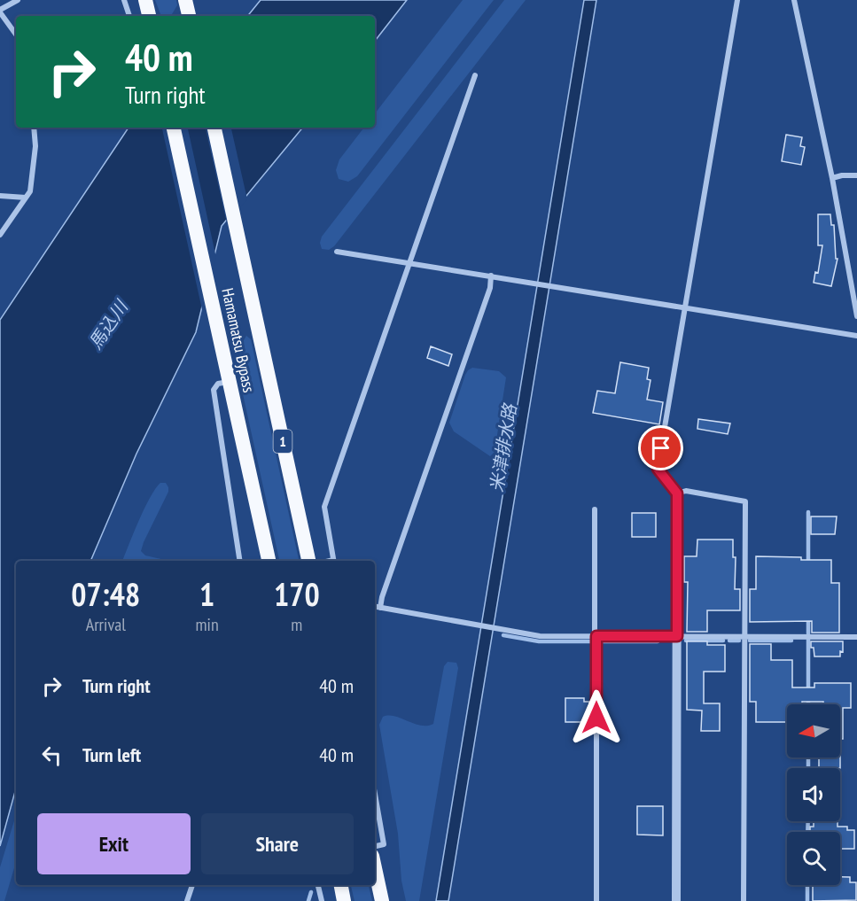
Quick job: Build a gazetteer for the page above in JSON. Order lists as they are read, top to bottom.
{
  "streets": {
    "highway": ["Hamamatsu Bypass", "1"]
  },
  "water": ["馬込川", "米津排水路"],
  "north": "left",
  "page": {
    "turn": ["40 m", "Turn right"],
    "eta": [
      "07:48",
      "Arrival",
      "1",
      "min",
      "170",
      "m"
    ],
    "list": [
      {
        "name": "Turn right",
        "value": "40 m"
      },
      {
        "name": "Turn left",
        "value": "40 m"
      }
    ],
    "buttons": ["Exit", "Share"]
  }
}
